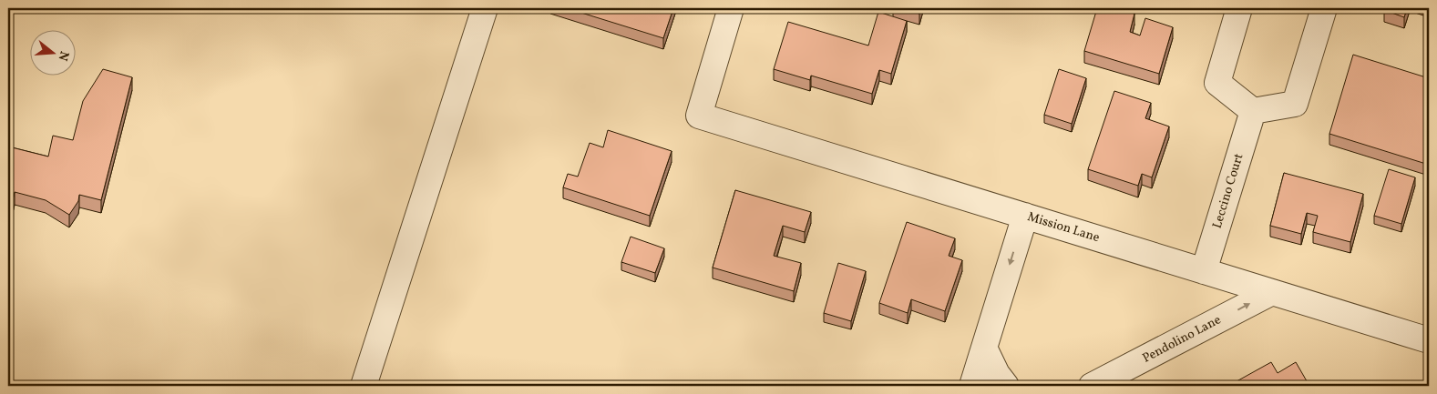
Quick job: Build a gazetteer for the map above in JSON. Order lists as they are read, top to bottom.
{
  "streets": {
    "street": ["Leccino Court", "Mission Lane", "Pendolino Lane"]
  },
  "crossings": [
    ["Leccino Court", "Mission Lane"],
    ["Mission Lane", "Pendolino Lane"]
  ],
  "one_way": ["Pendolino Lane"],
  "north": "right"
}
